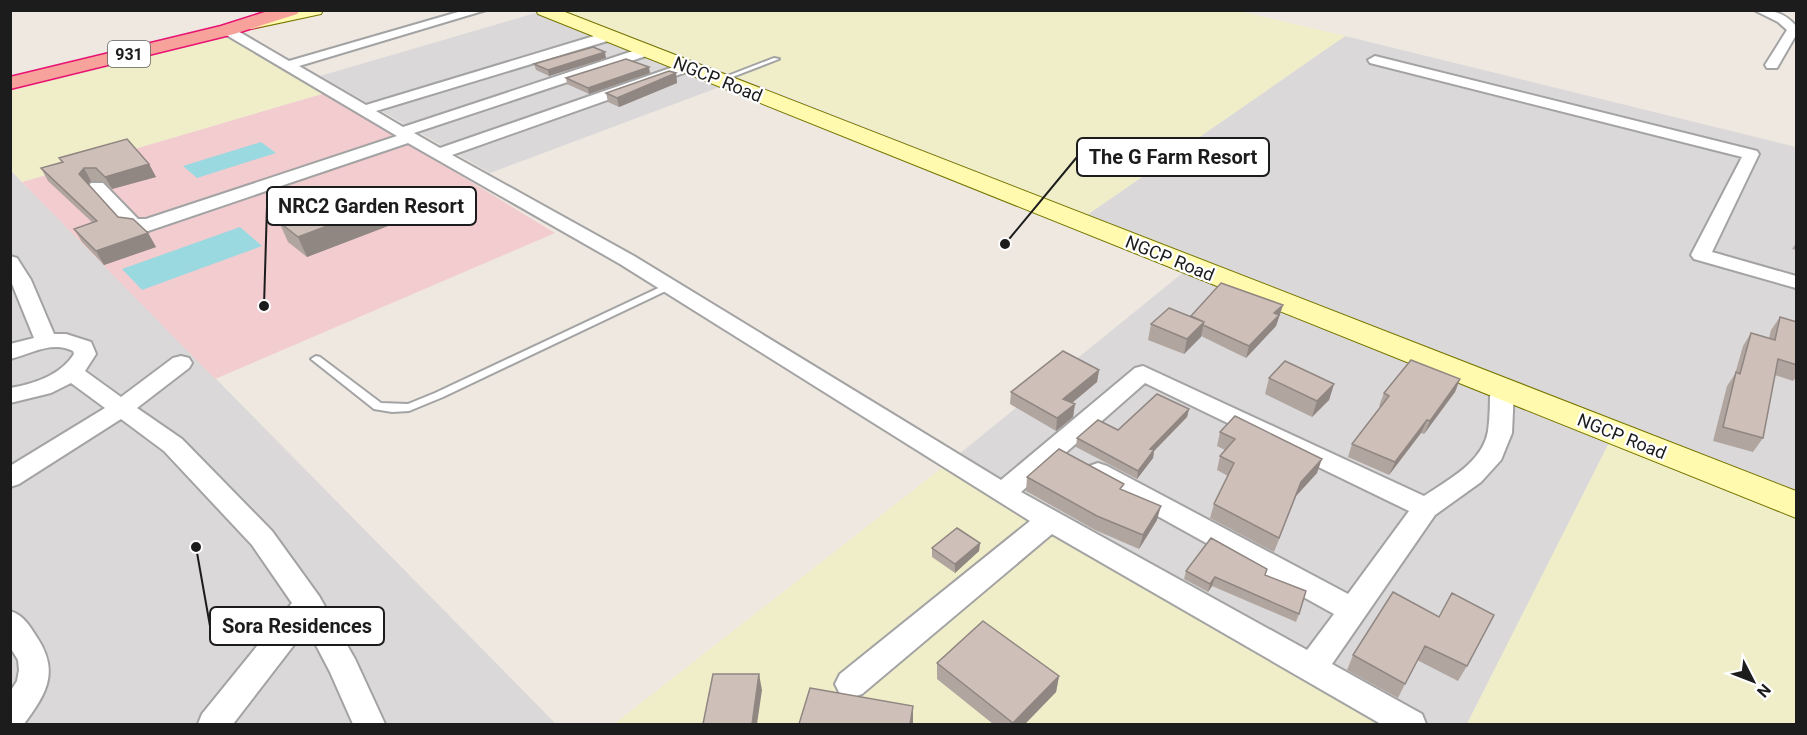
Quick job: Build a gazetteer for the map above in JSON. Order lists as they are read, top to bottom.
{
  "streets": {
    "highway": ["931"],
    "main road": ["NGCP Road"]
  },
  "places": ["The G Farm Resort", "NRC2 Garden Resort", "Sora Residences"],
  "north": "bottom right"
}
